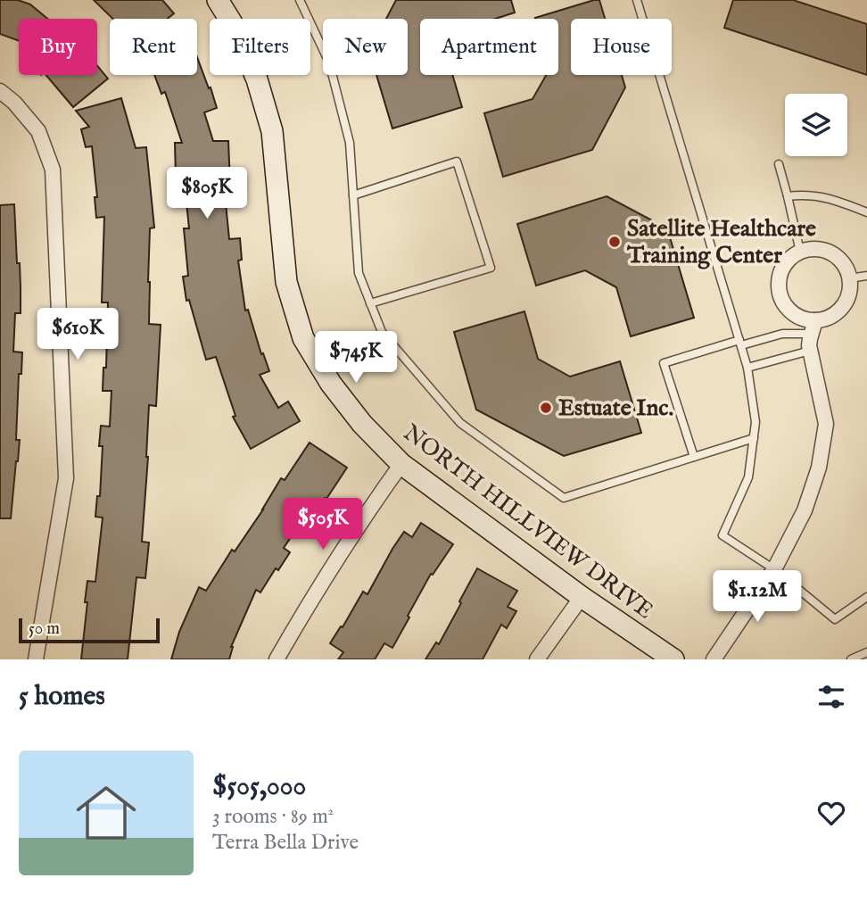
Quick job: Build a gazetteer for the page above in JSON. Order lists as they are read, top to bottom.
{
  "streets": {
    "street": ["NORTH HILLVIEW DRIVE"]
  },
  "places": ["Satellite Healthcare Training Center", "Estuate Inc."],
  "scale_bar": "50 m",
  "page": {
    "chip": [
      "Buy",
      "Rent",
      "Filters",
      "New",
      "Apartment",
      "House"
    ],
    "price": [
      "$805K",
      "$610K",
      "$745K",
      "$505K",
      "$1.12M"
    ],
    "scale": "50 m",
    "heading": "5 homes",
    "list": [
      {
        "name": "$505,000",
        "note": "3 rooms · 89 m² · Terra Bella Drive"
      }
    ]
  }
}
